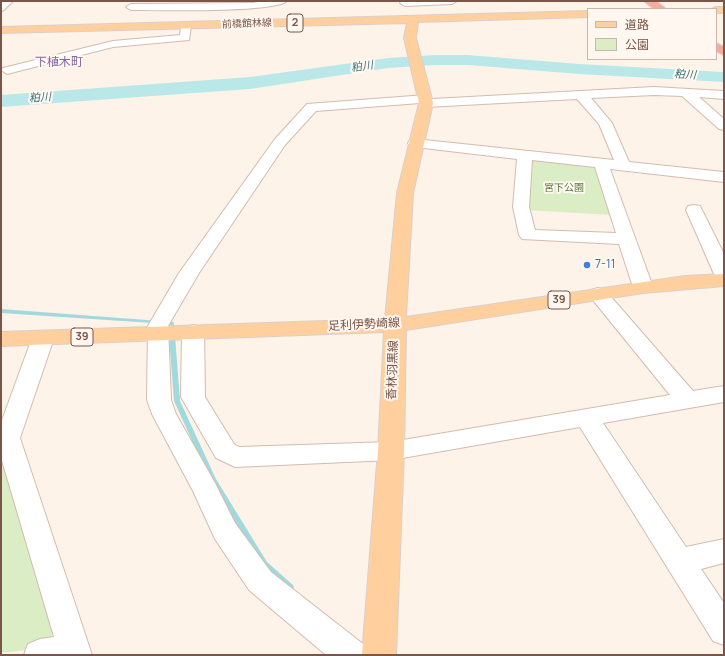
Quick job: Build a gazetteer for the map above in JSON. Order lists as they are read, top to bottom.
{
  "streets": {
    "main road": [
      "2",
      "前橋館林線",
      "39",
      "足利伊勢崎線",
      "香林羽黒線"
    ]
  },
  "crossings": [
    ["足利伊勢崎線", "香林羽黒線"]
  ],
  "districts": ["下植木町"],
  "water": ["粕川"],
  "parks": ["宮下公園"],
  "places": ["7-11"],
  "legend": ["道路", "公園"]
}
